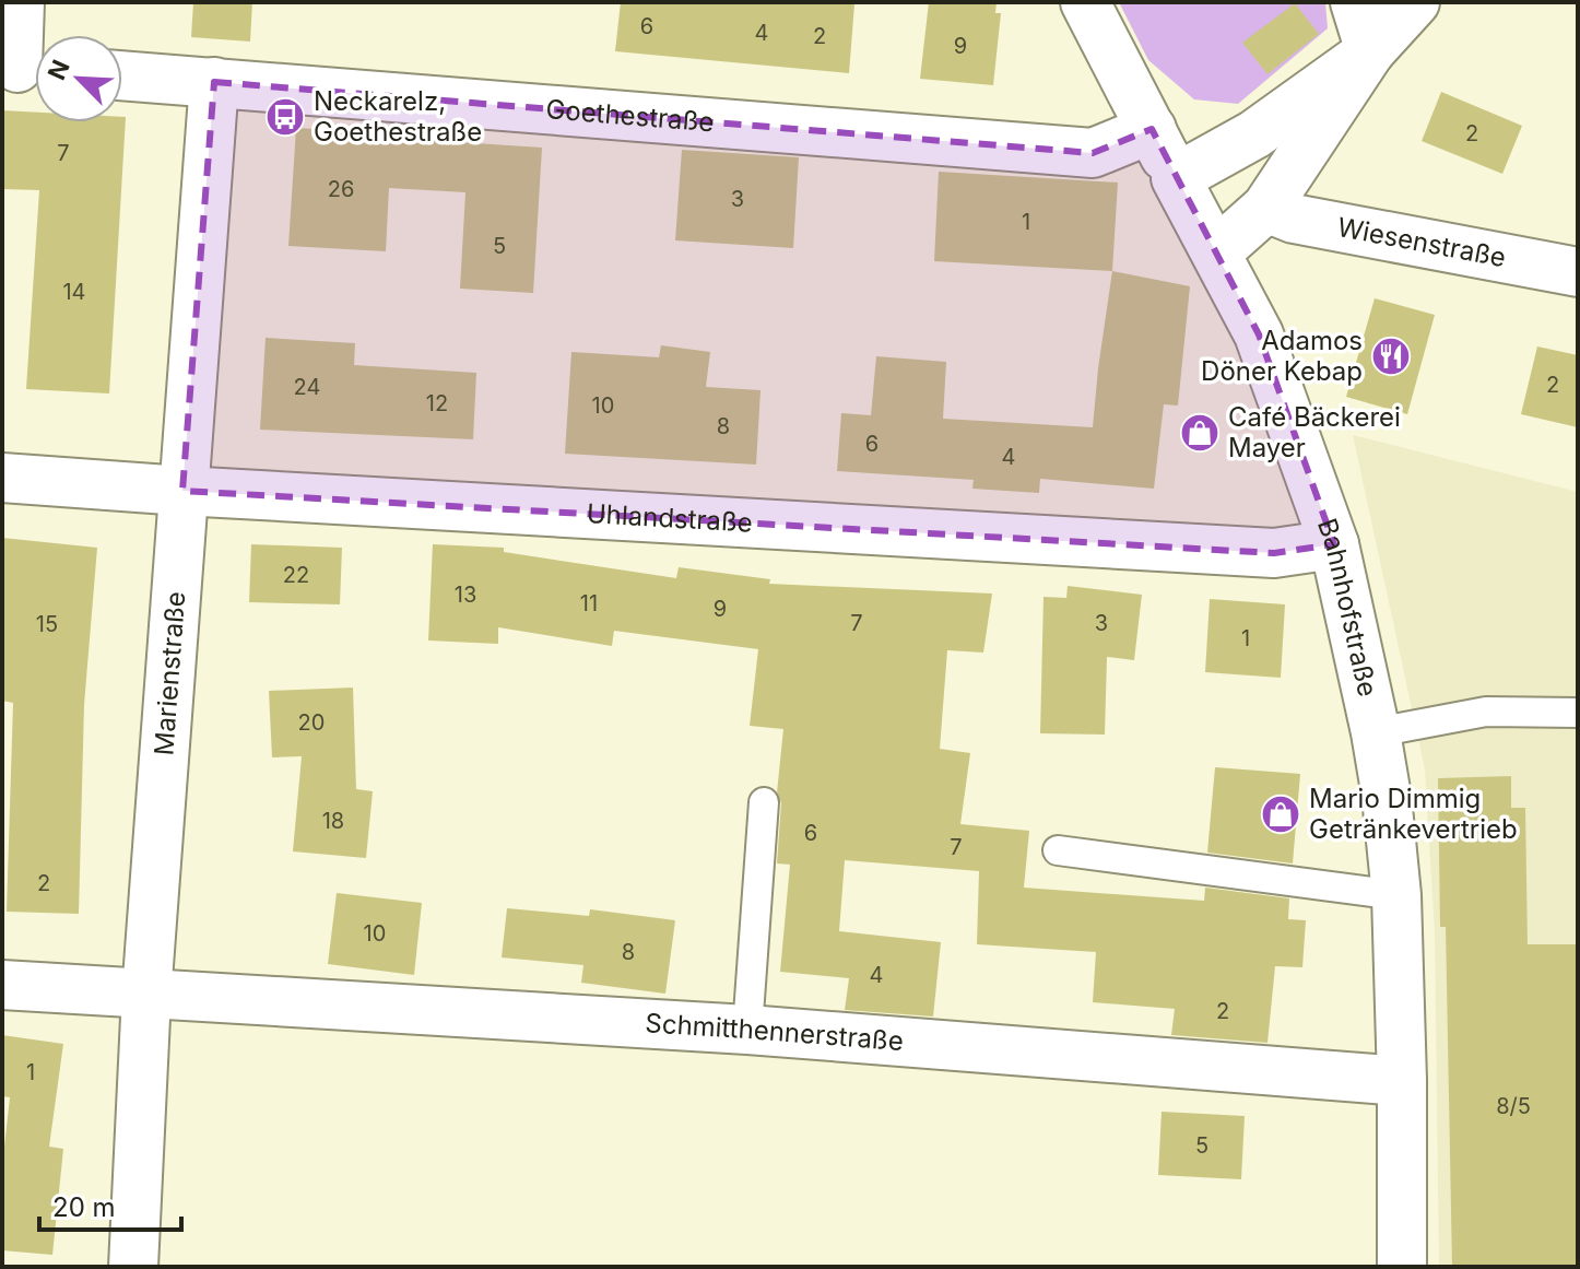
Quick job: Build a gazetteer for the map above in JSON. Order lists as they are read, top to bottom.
{
  "streets": {
    "street": [
      "Goethestraße",
      "Wiesenstraße",
      "Uhlandstraße",
      "Bahnhofstraße",
      "Marienstraße",
      "Schmitthennerstraße"
    ]
  },
  "crossings": [
    ["Goethestraße", "Bahnhofstraße"],
    ["Goethestraße", "Marienstraße"],
    ["Uhlandstraße", "Bahnhofstraße"],
    ["Uhlandstraße", "Marienstraße"],
    ["Bahnhofstraße", "Schmitthennerstraße"],
    ["Marienstraße", "Schmitthennerstraße"]
  ],
  "places": {
    "bus stop": ["Neckarelz, Goethestraße"],
    "restaurant": ["Adamos Döner Kebap"],
    "shop": ["Café Bäckerei Mayer", "Mario Dimmig Getränkevertrieb"]
  },
  "house_numbers": [
    "6",
    "4",
    "2",
    "9",
    "2",
    "7",
    "26",
    "3",
    "1",
    "5",
    "14",
    "2",
    "24",
    "12",
    "10",
    "8",
    "6",
    "4",
    "22",
    "13",
    "11",
    "9",
    "7",
    "3",
    "15",
    "1",
    "20",
    "18",
    "6",
    "7",
    "2",
    "10",
    "8",
    "4",
    "2",
    "1",
    "8/5",
    "5"
  ],
  "scale_bar": "20 m",
  "north": "top left"
}
